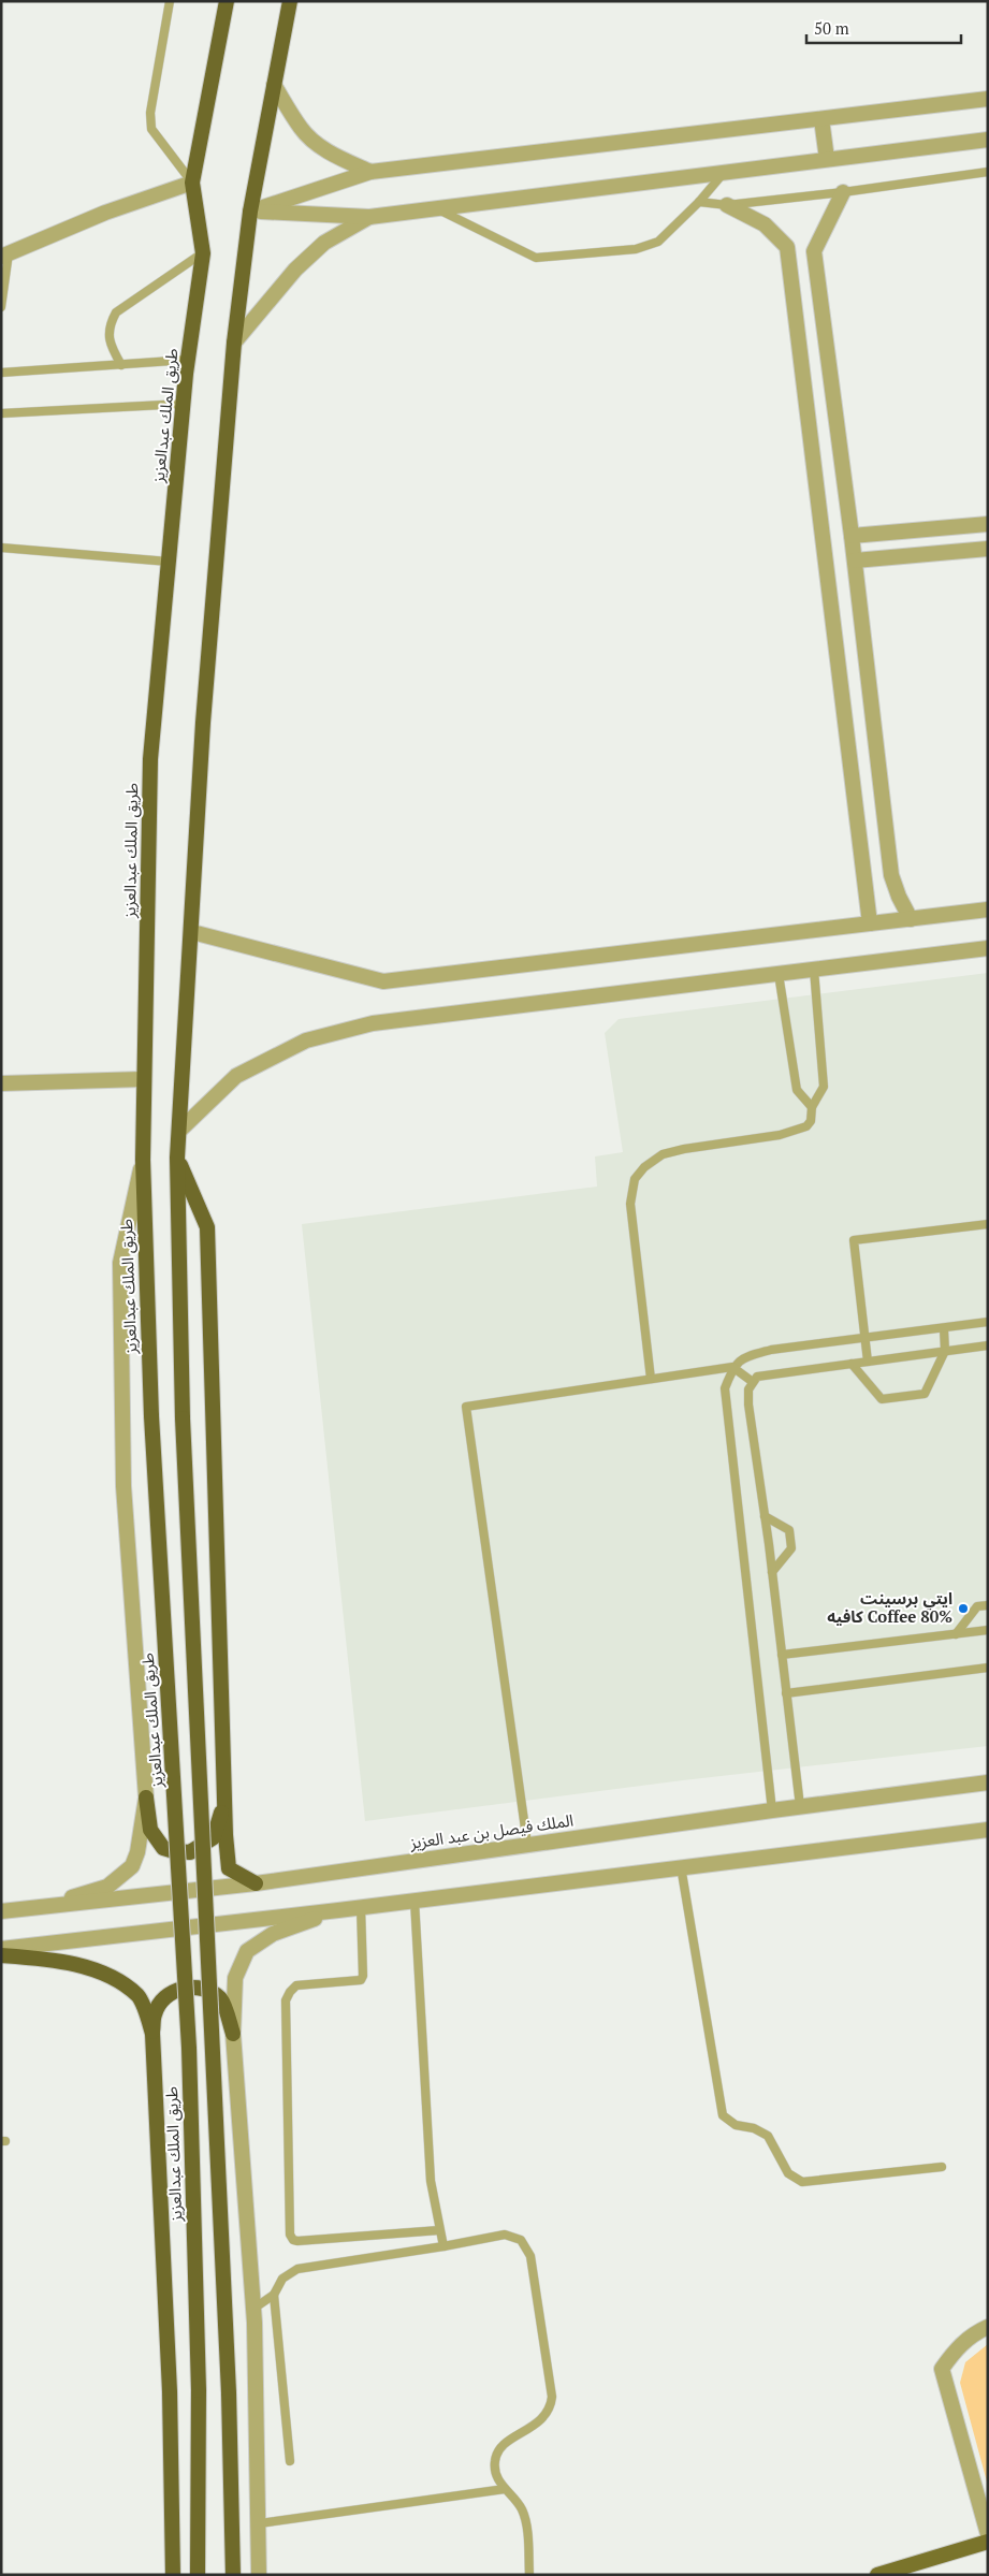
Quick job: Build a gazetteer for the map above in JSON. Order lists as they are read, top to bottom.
{
  "streets": {
    "highway": ["طريق الملك عبدالعزيز"],
    "street": ["الملك فيصل بن عبد العزيز"]
  },
  "places": ["ايتي برسينت كافيه Coffee 80%"],
  "scale_bar": "50 m"
}
